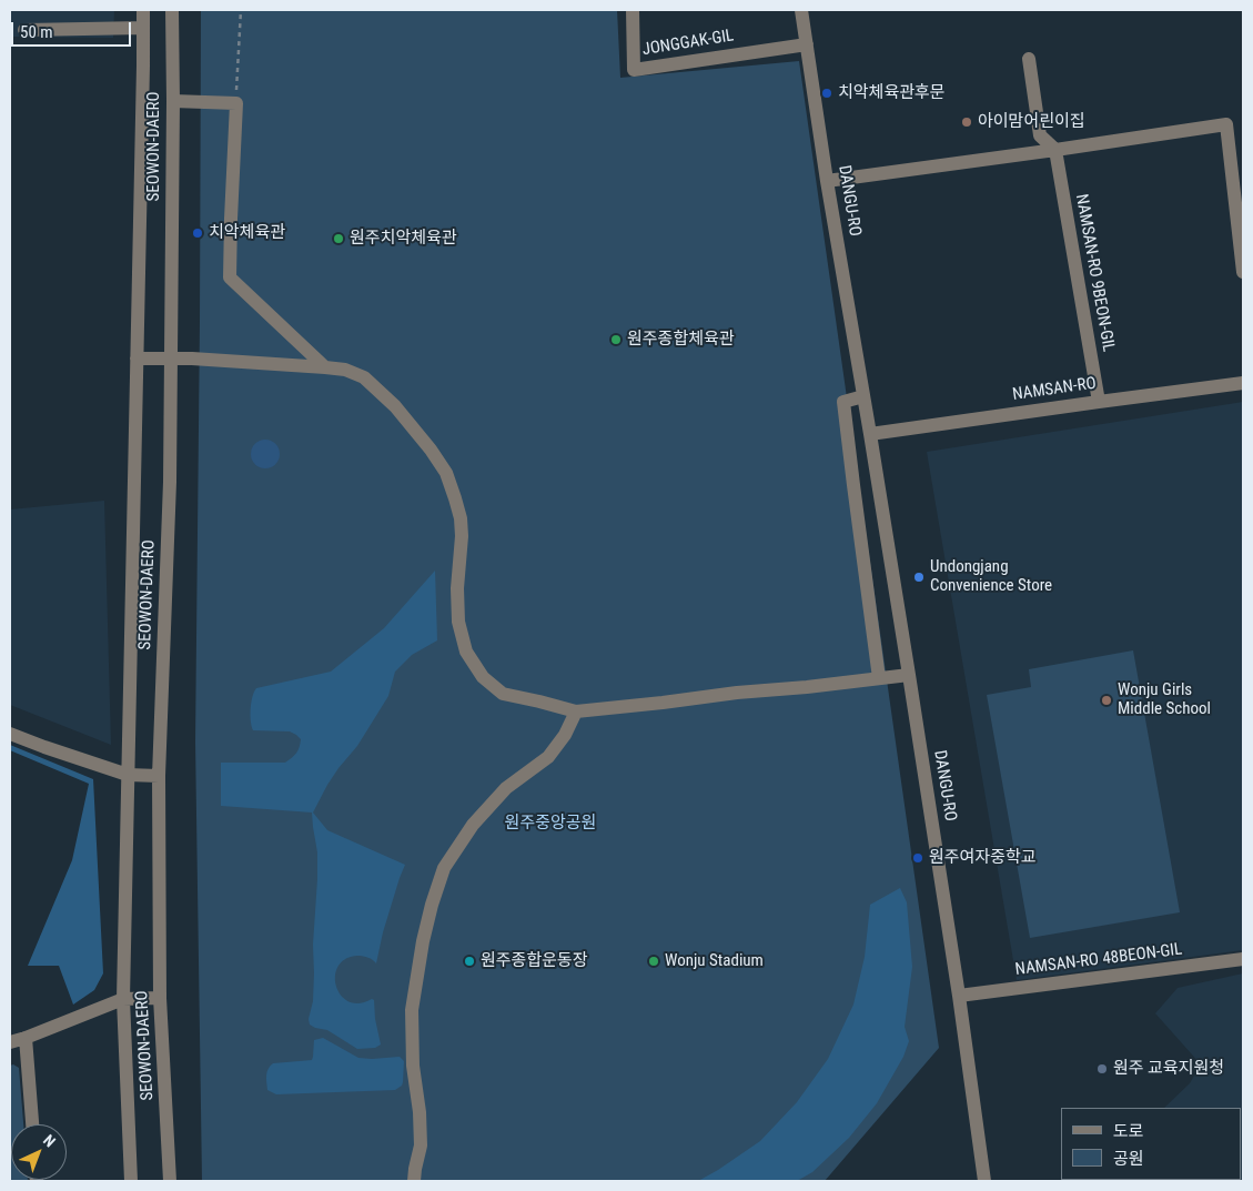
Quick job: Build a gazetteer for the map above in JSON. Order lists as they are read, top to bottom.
{
  "streets": {
    "street": [
      "JONGGAK-GIL",
      "SEOWON-DAERO",
      "DANGU-RO",
      "NAMSAN-RO 9BEON-GIL",
      "NAMSAN-RO",
      "NAMSAN-RO 48BEON-GIL"
    ]
  },
  "crossings": [
    ["JONGGAK-GIL", "DANGU-RO"],
    ["DANGU-RO", "NAMSAN-RO"],
    ["DANGU-RO", "NAMSAN-RO 48BEON-GIL"],
    ["NAMSAN-RO 9BEON-GIL", "NAMSAN-RO"]
  ],
  "parks": ["원주중앙공원"],
  "places": [
    "치악체육관후문",
    "아이맘어린이집",
    "치악체육관",
    "원주치악체육관",
    "원주종합체육관",
    "Undongjang Convenience Store",
    "Wonju Girls Middle School",
    "원주여자중학교",
    "원주종합운동장",
    "Wonju Stadium",
    "원주 교육지원청"
  ],
  "legend": ["도로", "공원"],
  "scale_bar": "50 m",
  "north": "top right"
}
